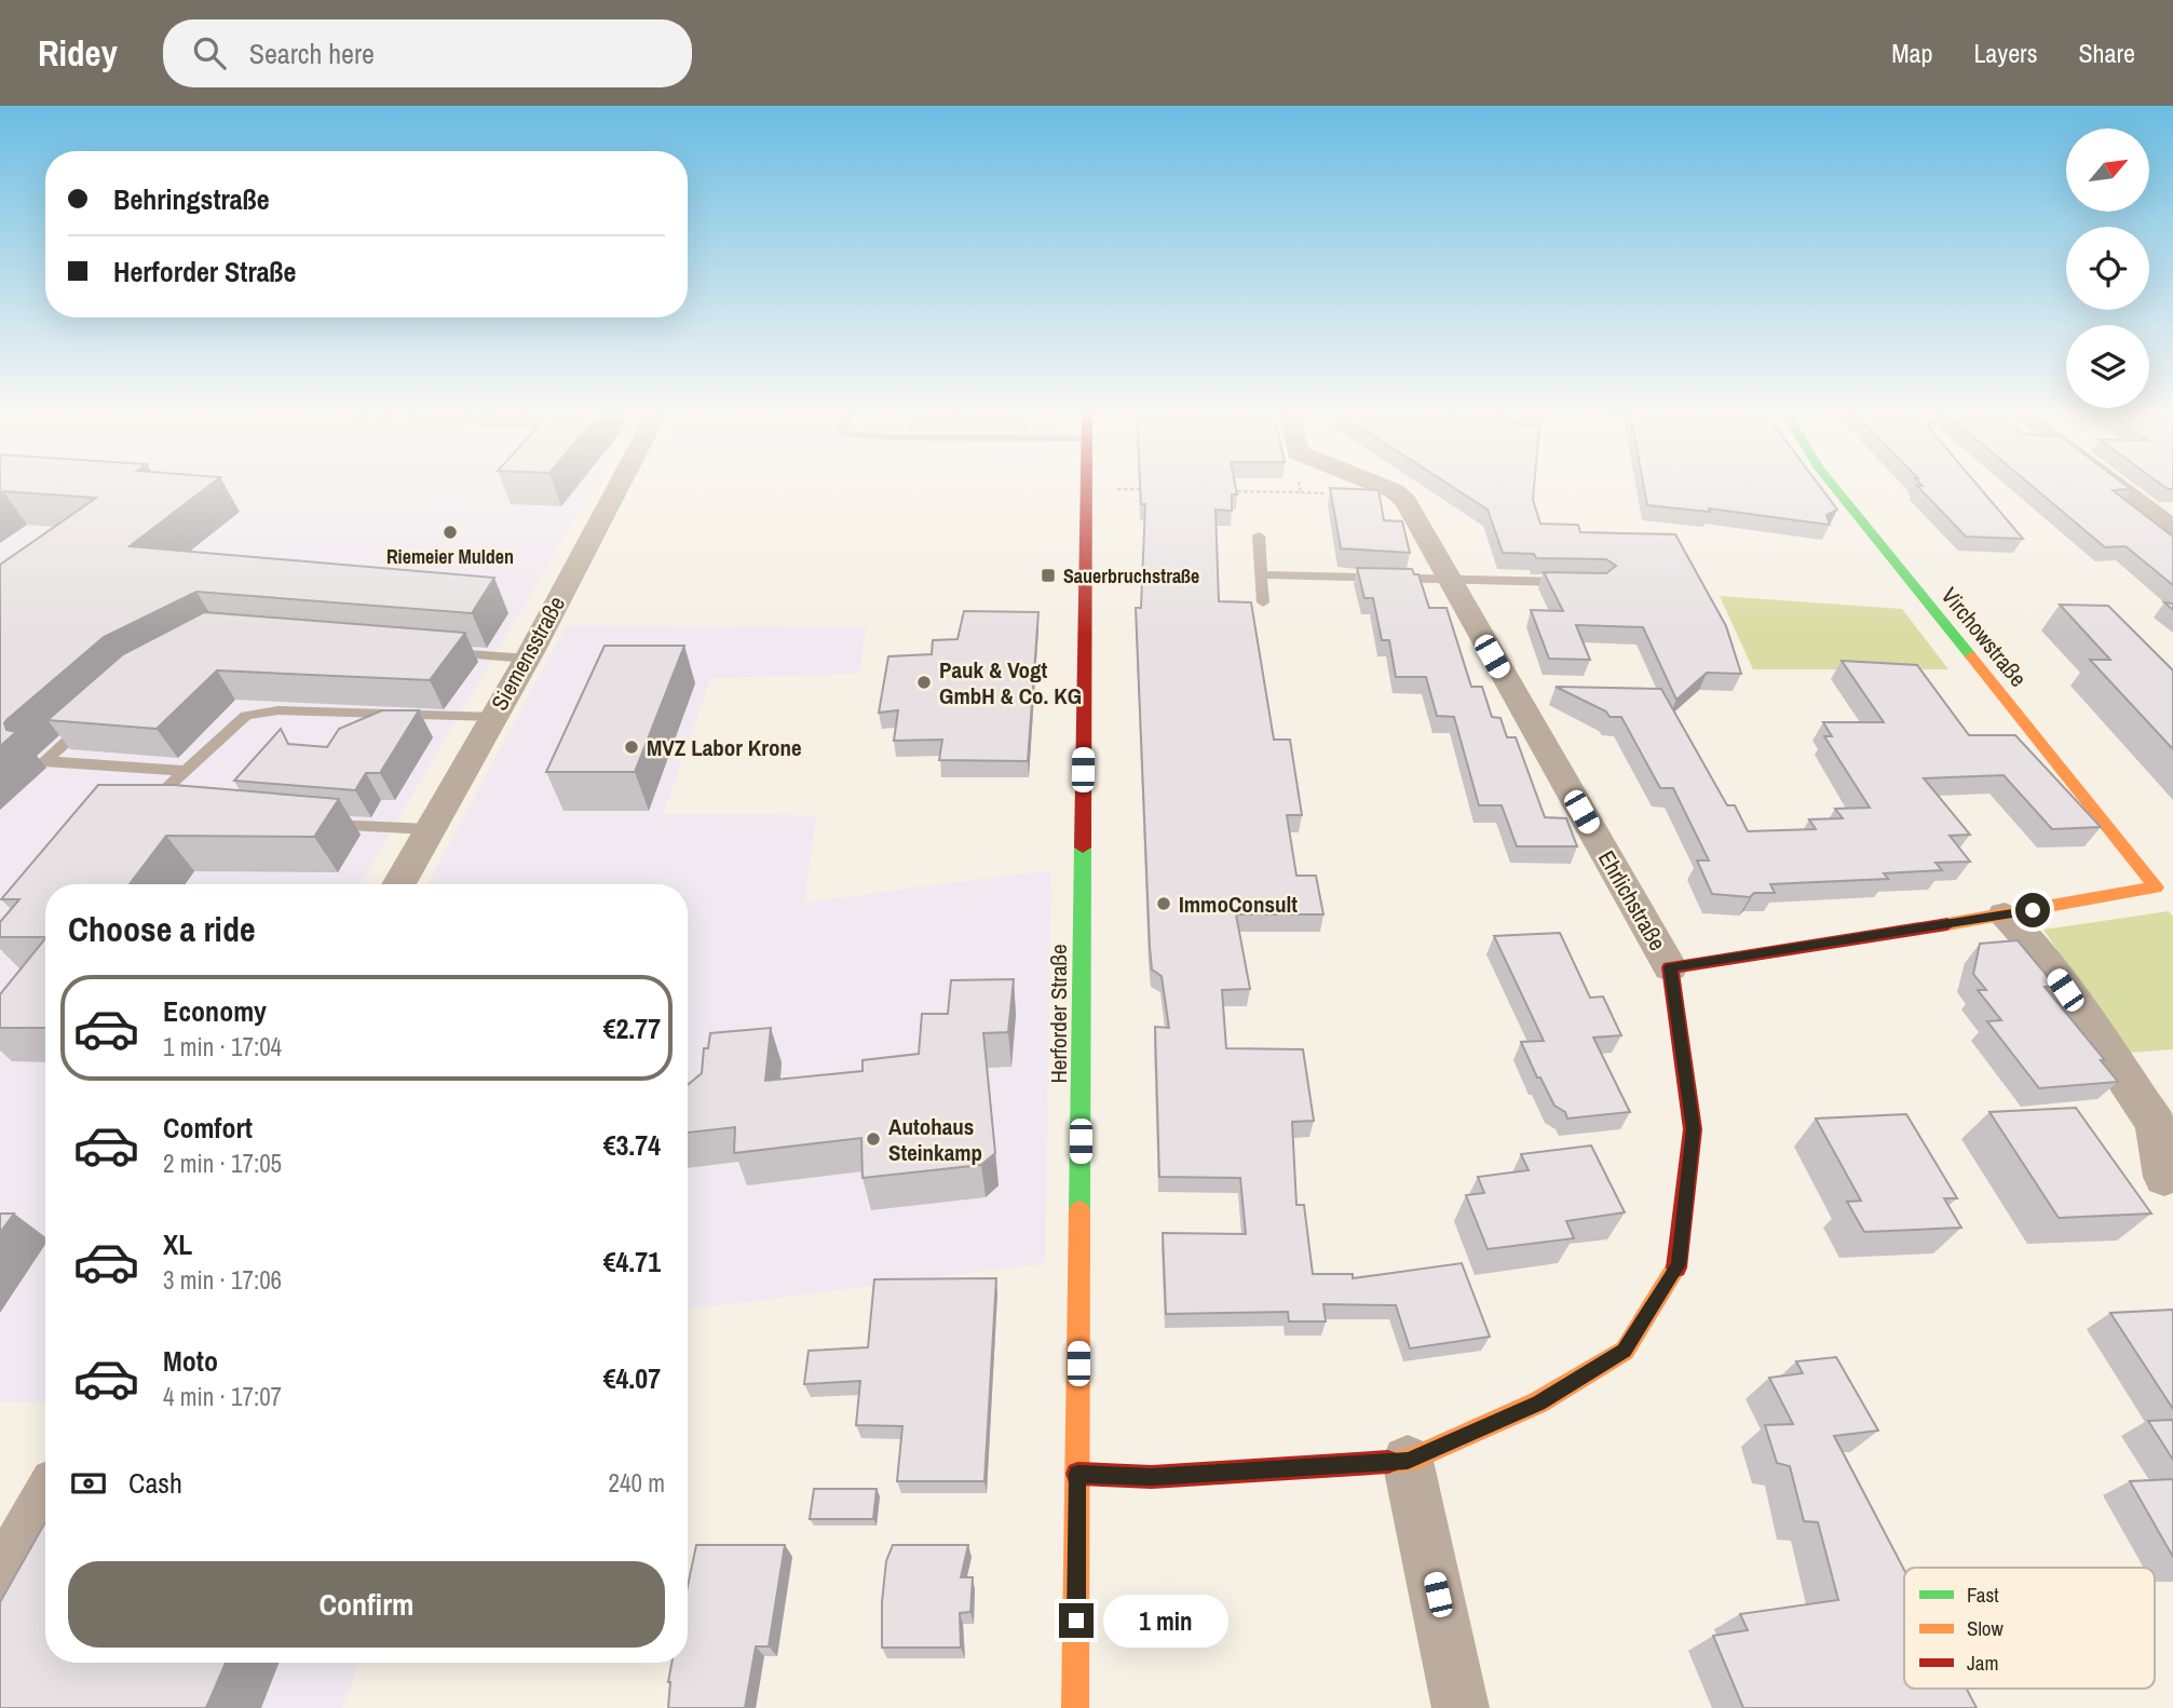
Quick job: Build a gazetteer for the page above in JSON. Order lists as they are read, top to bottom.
{
  "streets": {
    "street": [
      "Virchowstraße",
      "Siemensstraße",
      "Ehrlichstraße",
      "Herforder Straße"
    ]
  },
  "places": {
    "other": [
      "Riemeier Mulden",
      "Pauk & Vogt GmbH & Co. KG",
      "MVZ Labor Krone",
      "ImmoConsult",
      "Autohaus Steinkamp"
    ],
    "transit": ["Sauerbruchstraße"]
  },
  "legend": ["Fast", "Slow", "Jam"],
  "north": "top right",
  "page": {
    "header": "Ridey",
    "search": "Search here",
    "nav": ["Map", "Layers", "Share"],
    "banner": ["Behringstraße", "Herforder Straße"],
    "heading": "Choose a ride",
    "list": [
      {
        "name": "Economy",
        "note": "1 min · 17:04",
        "value": "€2.77"
      },
      {
        "name": "Comfort",
        "note": "2 min · 17:05",
        "value": "€3.74"
      },
      {
        "name": "XL",
        "note": "3 min · 17:06",
        "value": "€4.71"
      },
      {
        "name": "Moto",
        "note": "4 min · 17:07",
        "value": "€4.07"
      }
    ],
    "pay": ["Cash", "240 m"],
    "buttons": "Confirm",
    "bubble": "1 min"
  }
}
